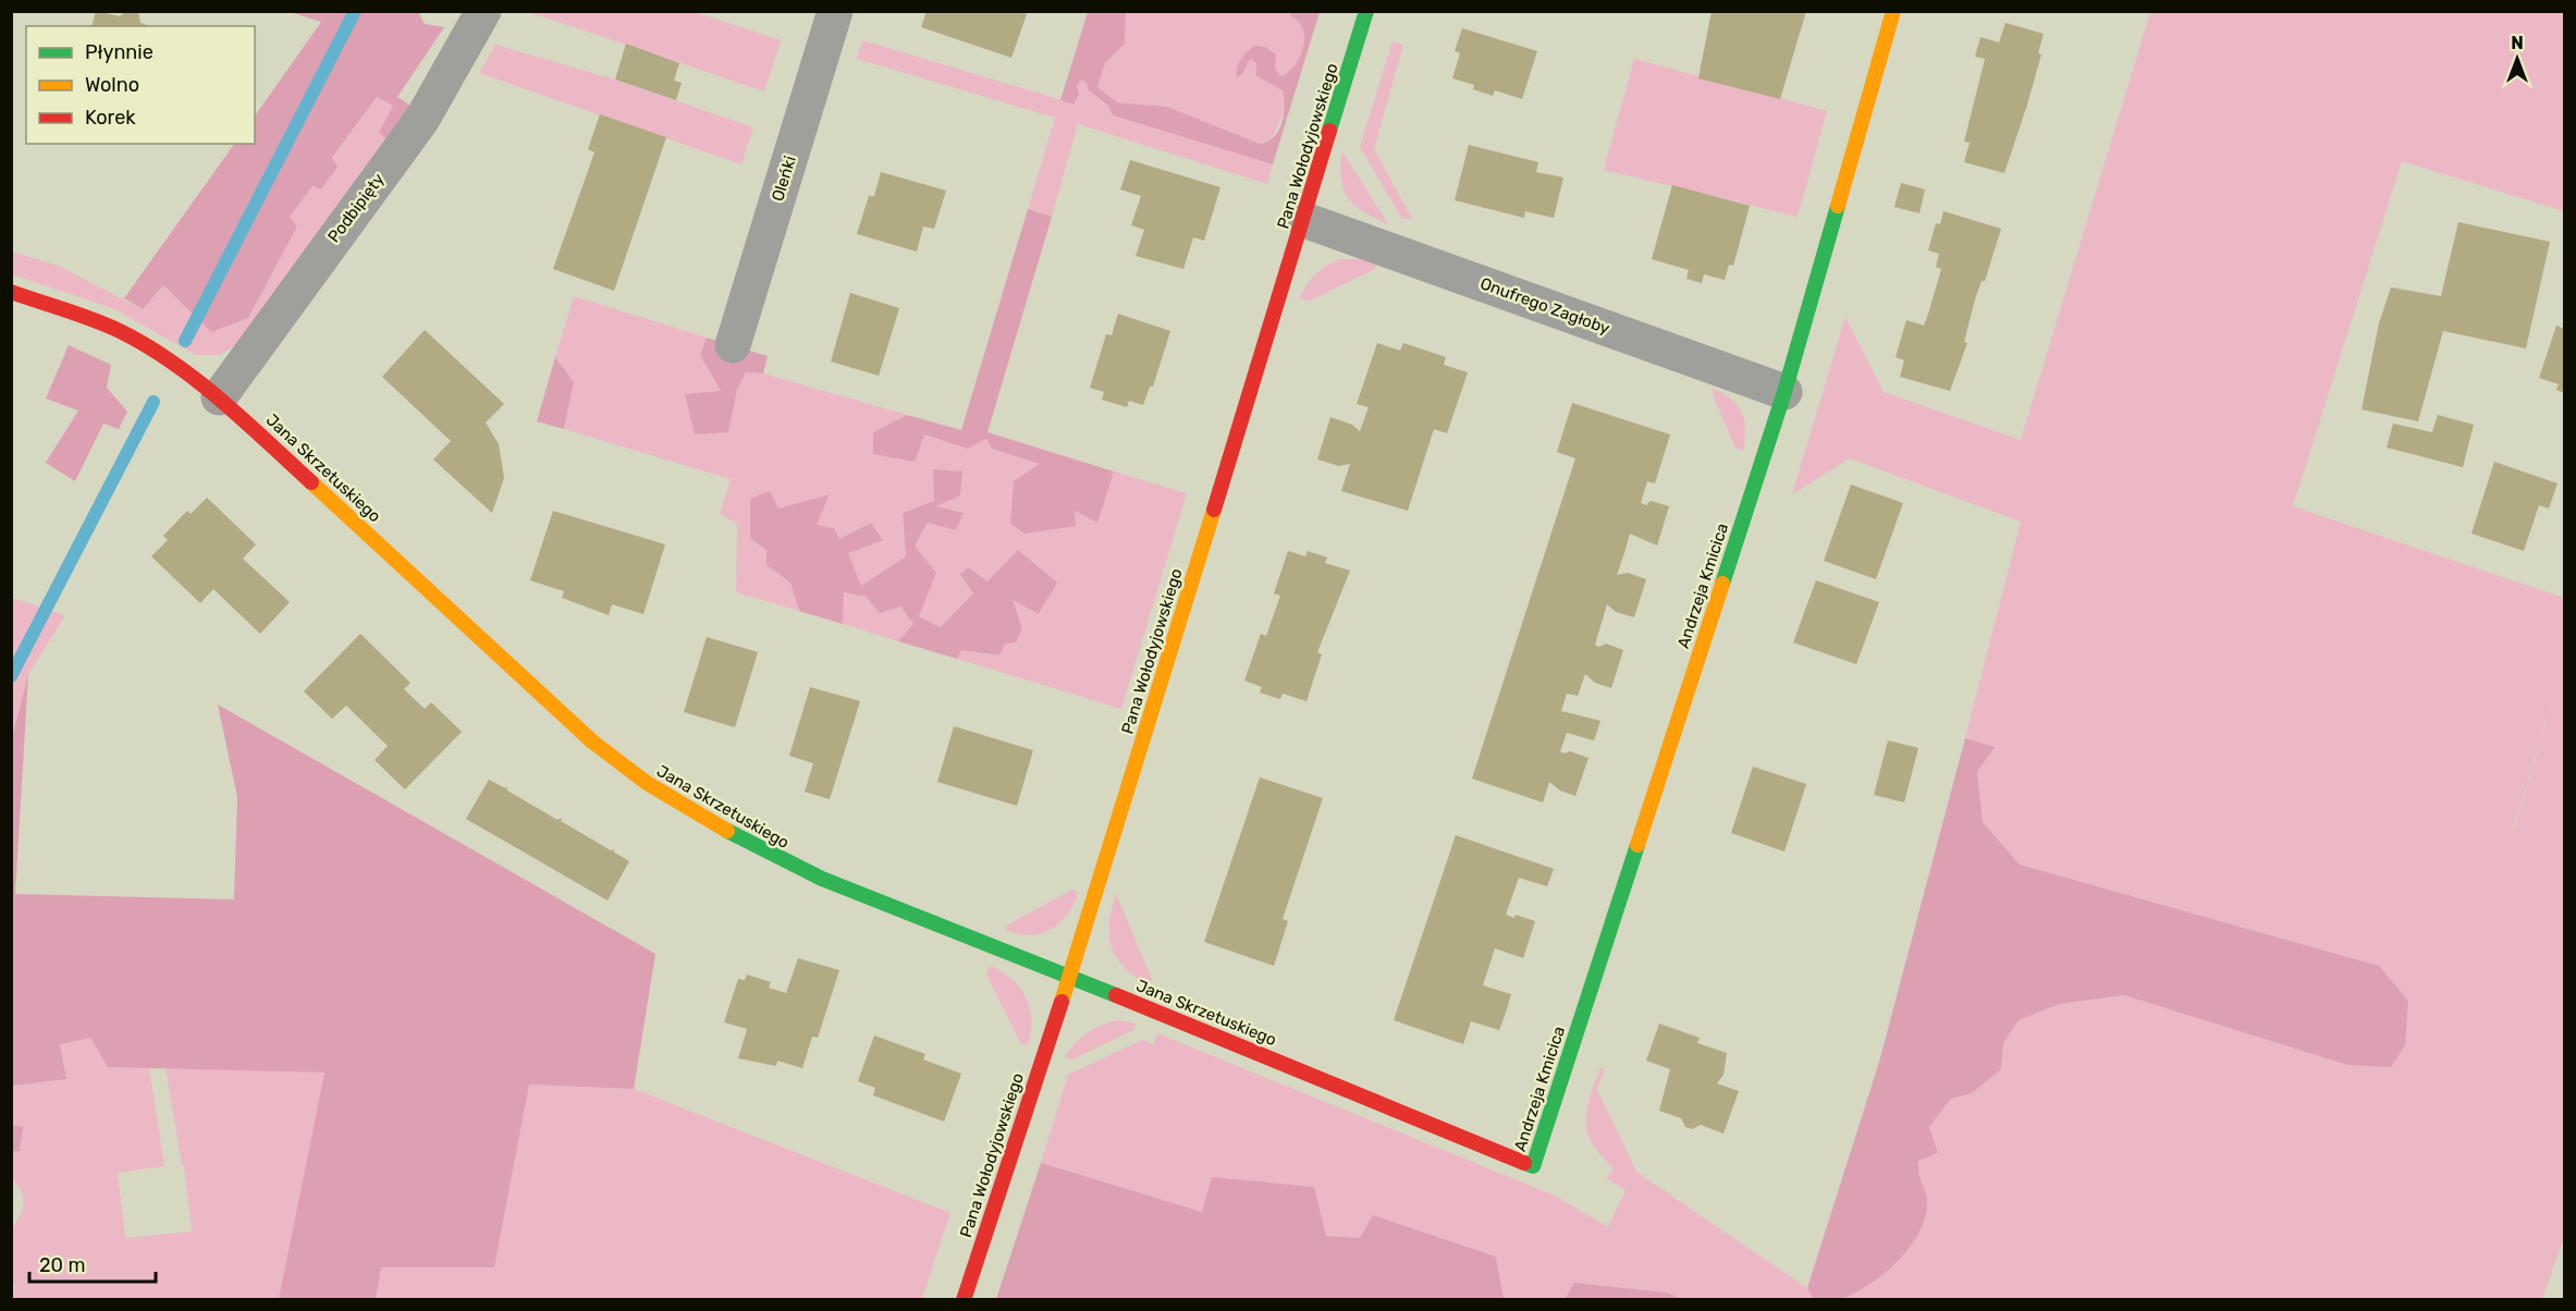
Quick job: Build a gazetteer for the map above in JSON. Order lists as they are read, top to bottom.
{
  "streets": {
    "street": [
      "Pana Wołodyjowskiego",
      "Oleńki",
      "Podbipięty",
      "Onufrego Zagłoby",
      "Jana Skrzetuskiego",
      "Andrzeja Kmicica"
    ]
  },
  "crossings": [
    ["Pana Wołodyjowskiego", "Onufrego Zagłoby"],
    ["Pana Wołodyjowskiego", "Jana Skrzetuskiego"],
    ["Podbipięty", "Jana Skrzetuskiego"],
    ["Onufrego Zagłoby", "Andrzeja Kmicica"],
    ["Jana Skrzetuskiego", "Andrzeja Kmicica"]
  ],
  "legend": ["Płynnie", "Wolno", "Korek"],
  "scale_bar": "20 m",
  "north": "top"
}
